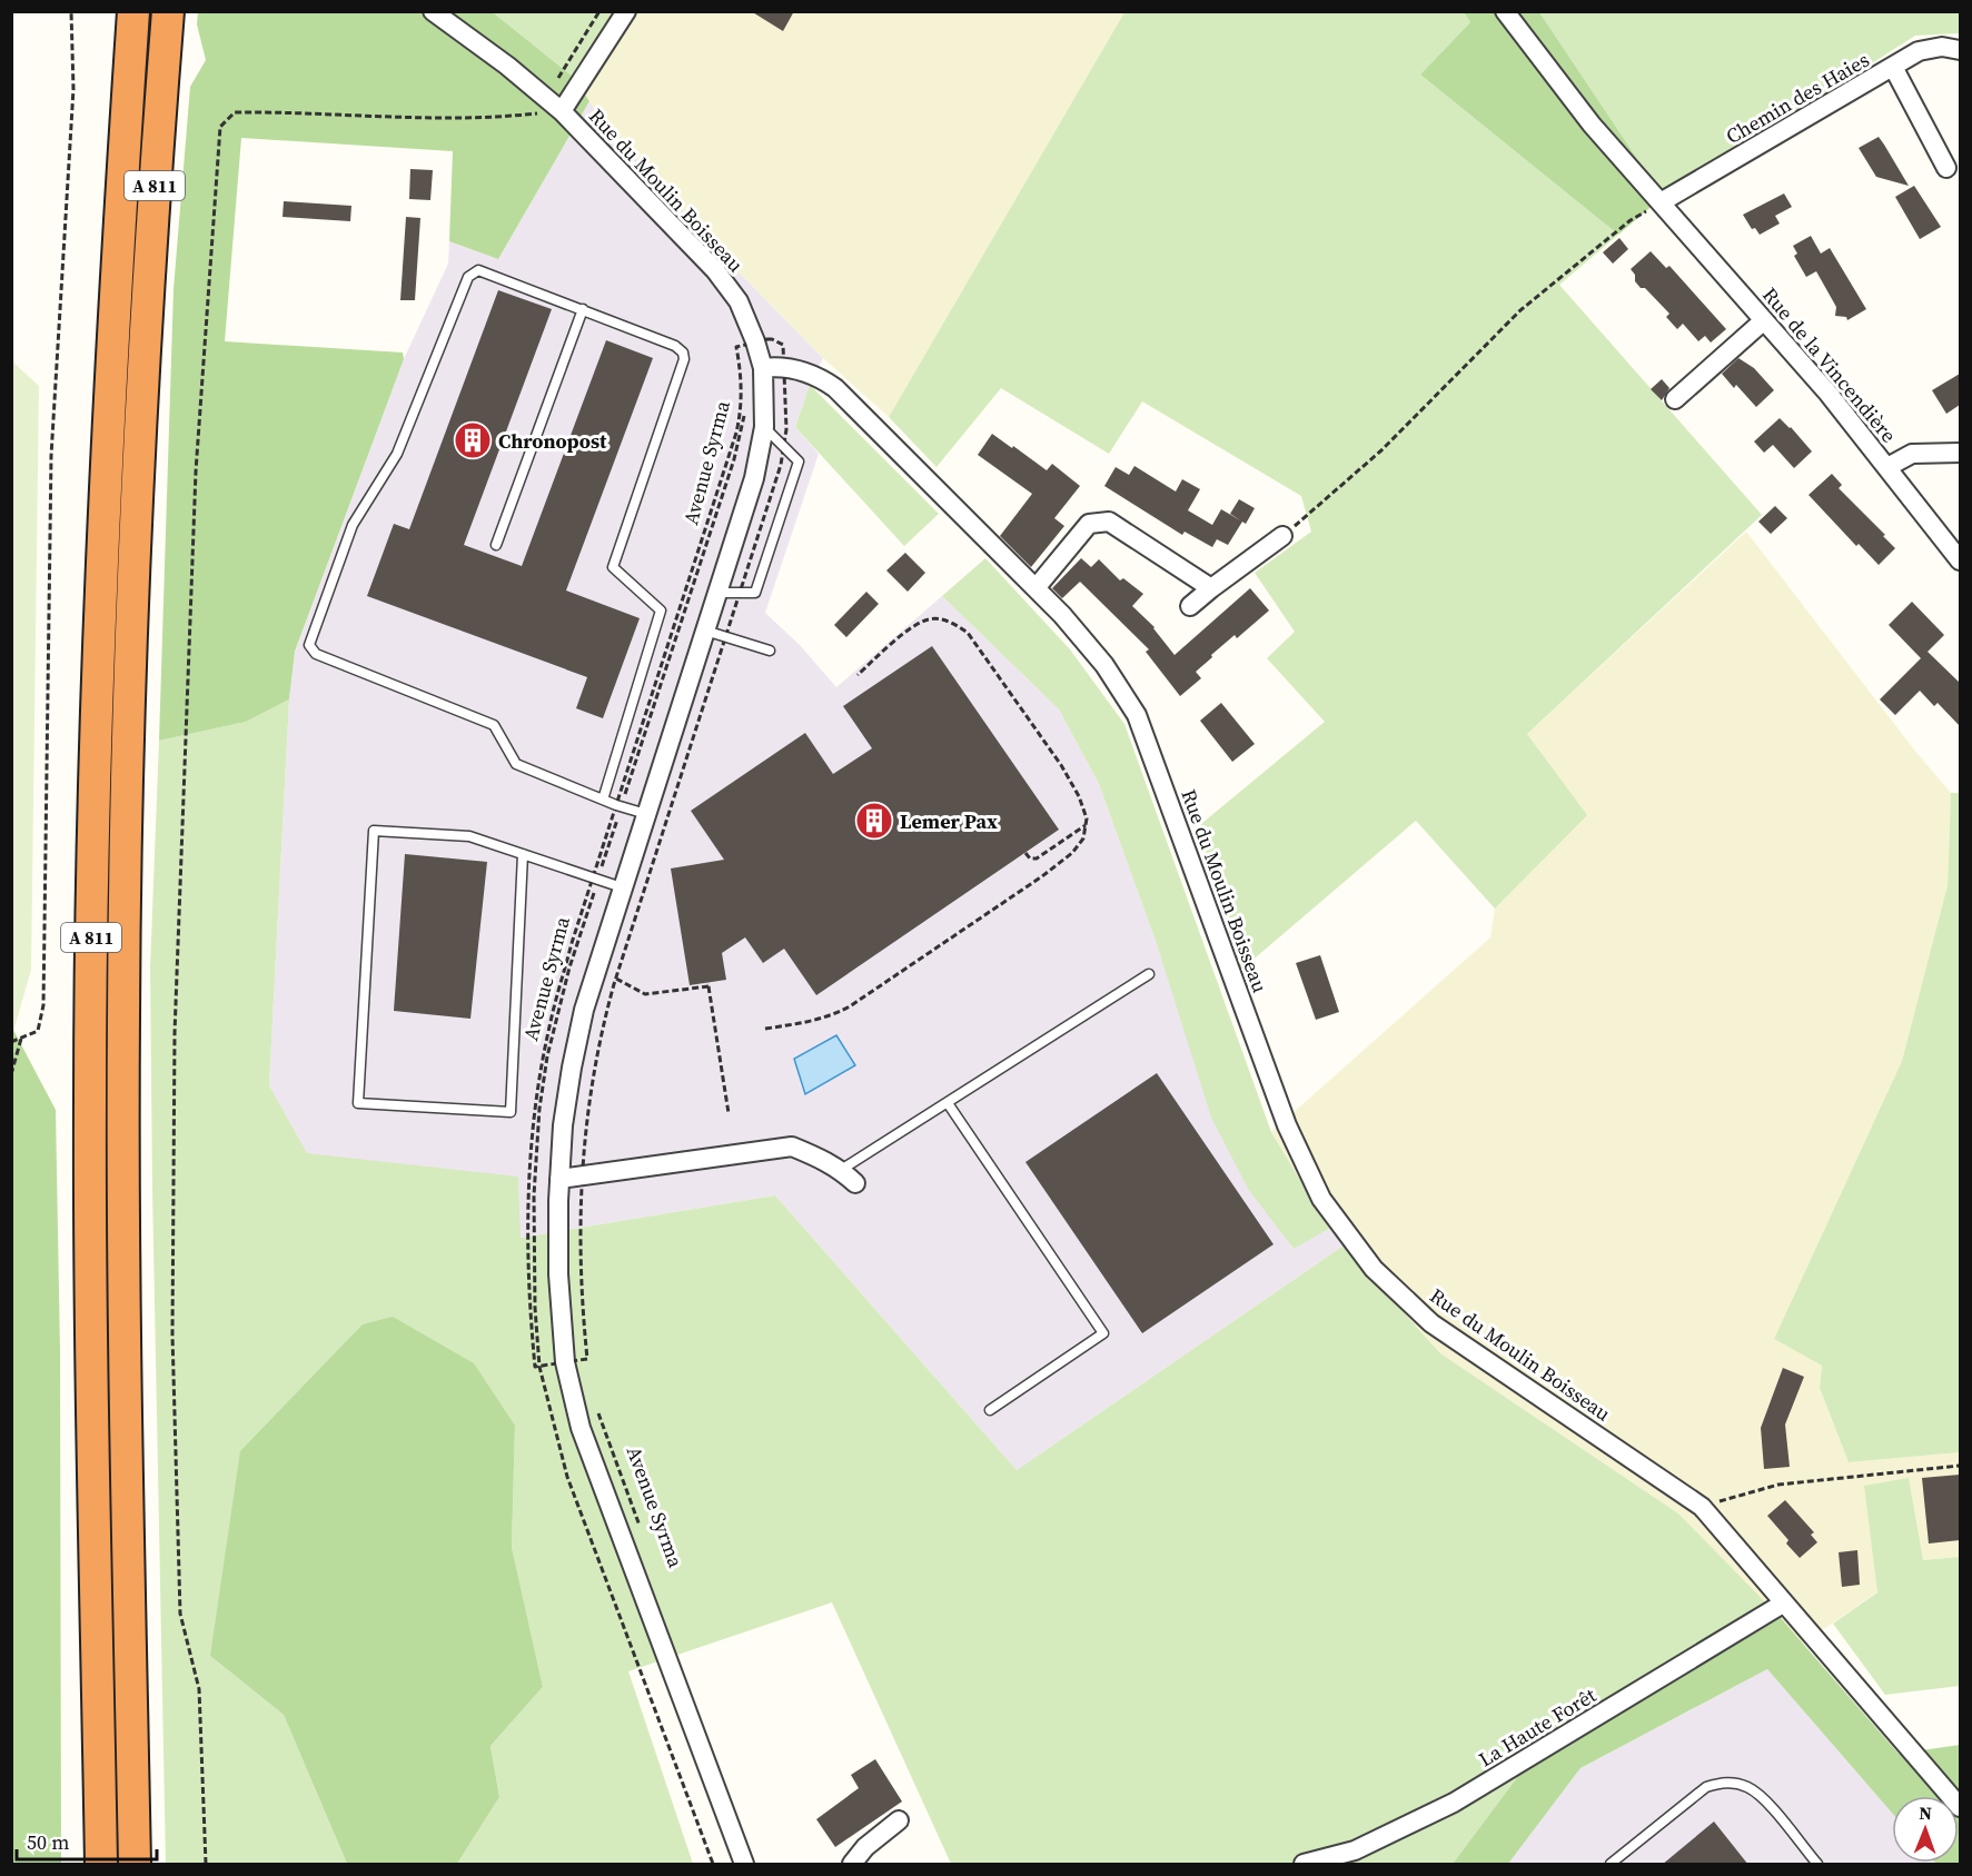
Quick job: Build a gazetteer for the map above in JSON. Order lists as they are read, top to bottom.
{
  "streets": {
    "highway": ["A 811"],
    "street": [
      "Chemin des Haies",
      "Rue du Moulin Boisseau",
      "Rue de la Vincendière",
      "Avenue Syrma",
      "La Haute Forêt"
    ]
  },
  "crossings": [
    ["Chemin des Haies", "Rue de la Vincendière"],
    ["Rue du Moulin Boisseau", "Avenue Syrma"],
    ["Rue du Moulin Boisseau", "La Haute Forêt"]
  ],
  "places": {
    "building": ["Chronopost", "Lemer Pax"]
  },
  "scale_bar": "50 m",
  "north": "top"
}
